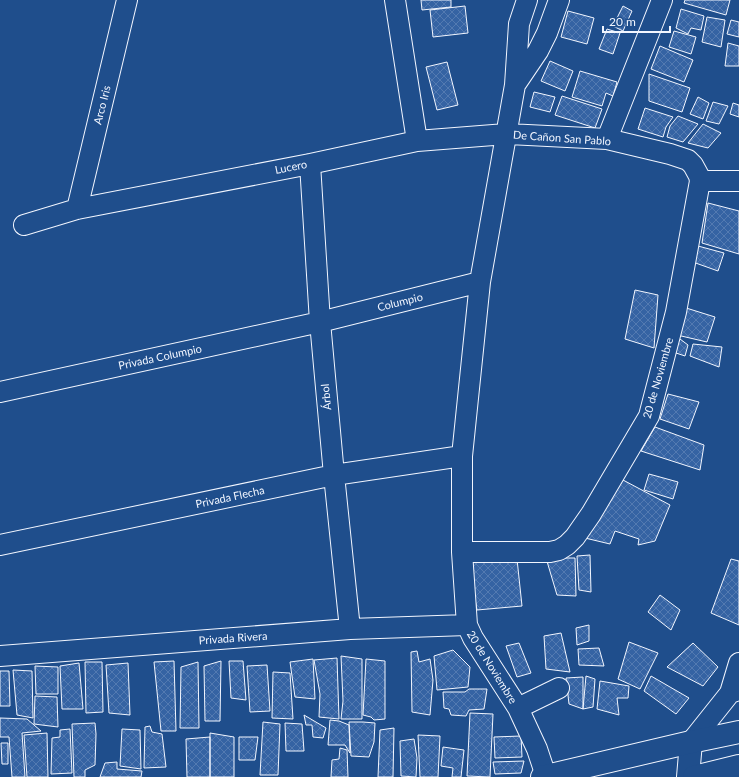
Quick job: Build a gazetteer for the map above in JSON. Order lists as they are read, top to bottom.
{
  "streets": {
    "street": [
      "Arco Iris",
      "De Cañon San Pablo",
      "Lucero",
      "Columpio",
      "Privada Columpio",
      "20 de Noviembre",
      "Árbol",
      "Privada Flecha",
      "Privada Rivera"
    ]
  },
  "crossings": [
    ["Arco Iris", "Lucero"],
    ["De Cañon San Pablo", "Lucero"],
    ["De Cañon San Pablo", "20 de Noviembre"],
    ["Lucero", "20 de Noviembre"],
    ["Lucero", "Árbol"],
    ["Columpio", "Privada Columpio"],
    ["Columpio", "20 de Noviembre"],
    ["Columpio", "Árbol"],
    ["Privada Columpio", "Árbol"],
    ["20 de Noviembre", "Privada Flecha"],
    ["20 de Noviembre", "Privada Rivera"],
    ["Árbol", "Privada Flecha"],
    ["Árbol", "Privada Rivera"]
  ],
  "scale_bar": "20 m"
}
